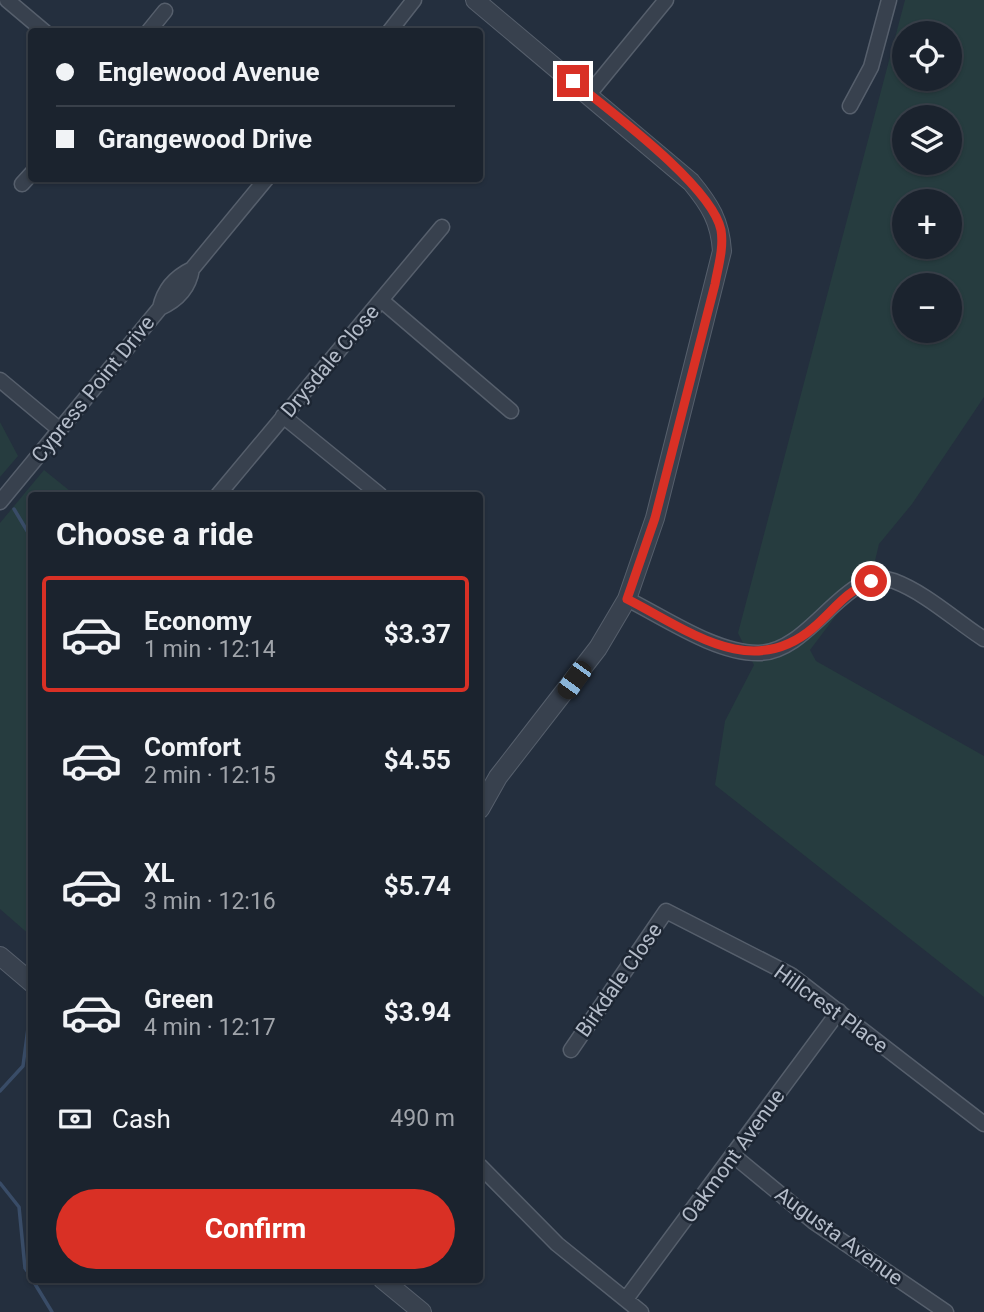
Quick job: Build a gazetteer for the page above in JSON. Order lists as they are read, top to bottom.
{
  "streets": {
    "street": [
      "Drysdale Close",
      "Cypress Point Drive",
      "Birkdale Close",
      "Hillcrest Place",
      "Oakmont Avenue",
      "Augusta Avenue"
    ]
  },
  "crossings": [
    ["Birkdale Close", "Hillcrest Place"],
    ["Hillcrest Place", "Oakmont Avenue"],
    ["Oakmont Avenue", "Augusta Avenue"]
  ],
  "page": {
    "map_buttons": ["+", "−"],
    "banner": ["Englewood Avenue", "Grangewood Drive"],
    "heading": "Choose a ride",
    "list": [
      {
        "name": "Economy",
        "note": "1 min · 12:14",
        "value": "$3.37"
      },
      {
        "name": "Comfort",
        "note": "2 min · 12:15",
        "value": "$4.55"
      },
      {
        "name": "XL",
        "note": "3 min · 12:16",
        "value": "$5.74"
      },
      {
        "name": "Green",
        "note": "4 min · 12:17",
        "value": "$3.94"
      }
    ],
    "pay": ["Cash", "490 m"],
    "buttons": "Confirm"
  }
}
